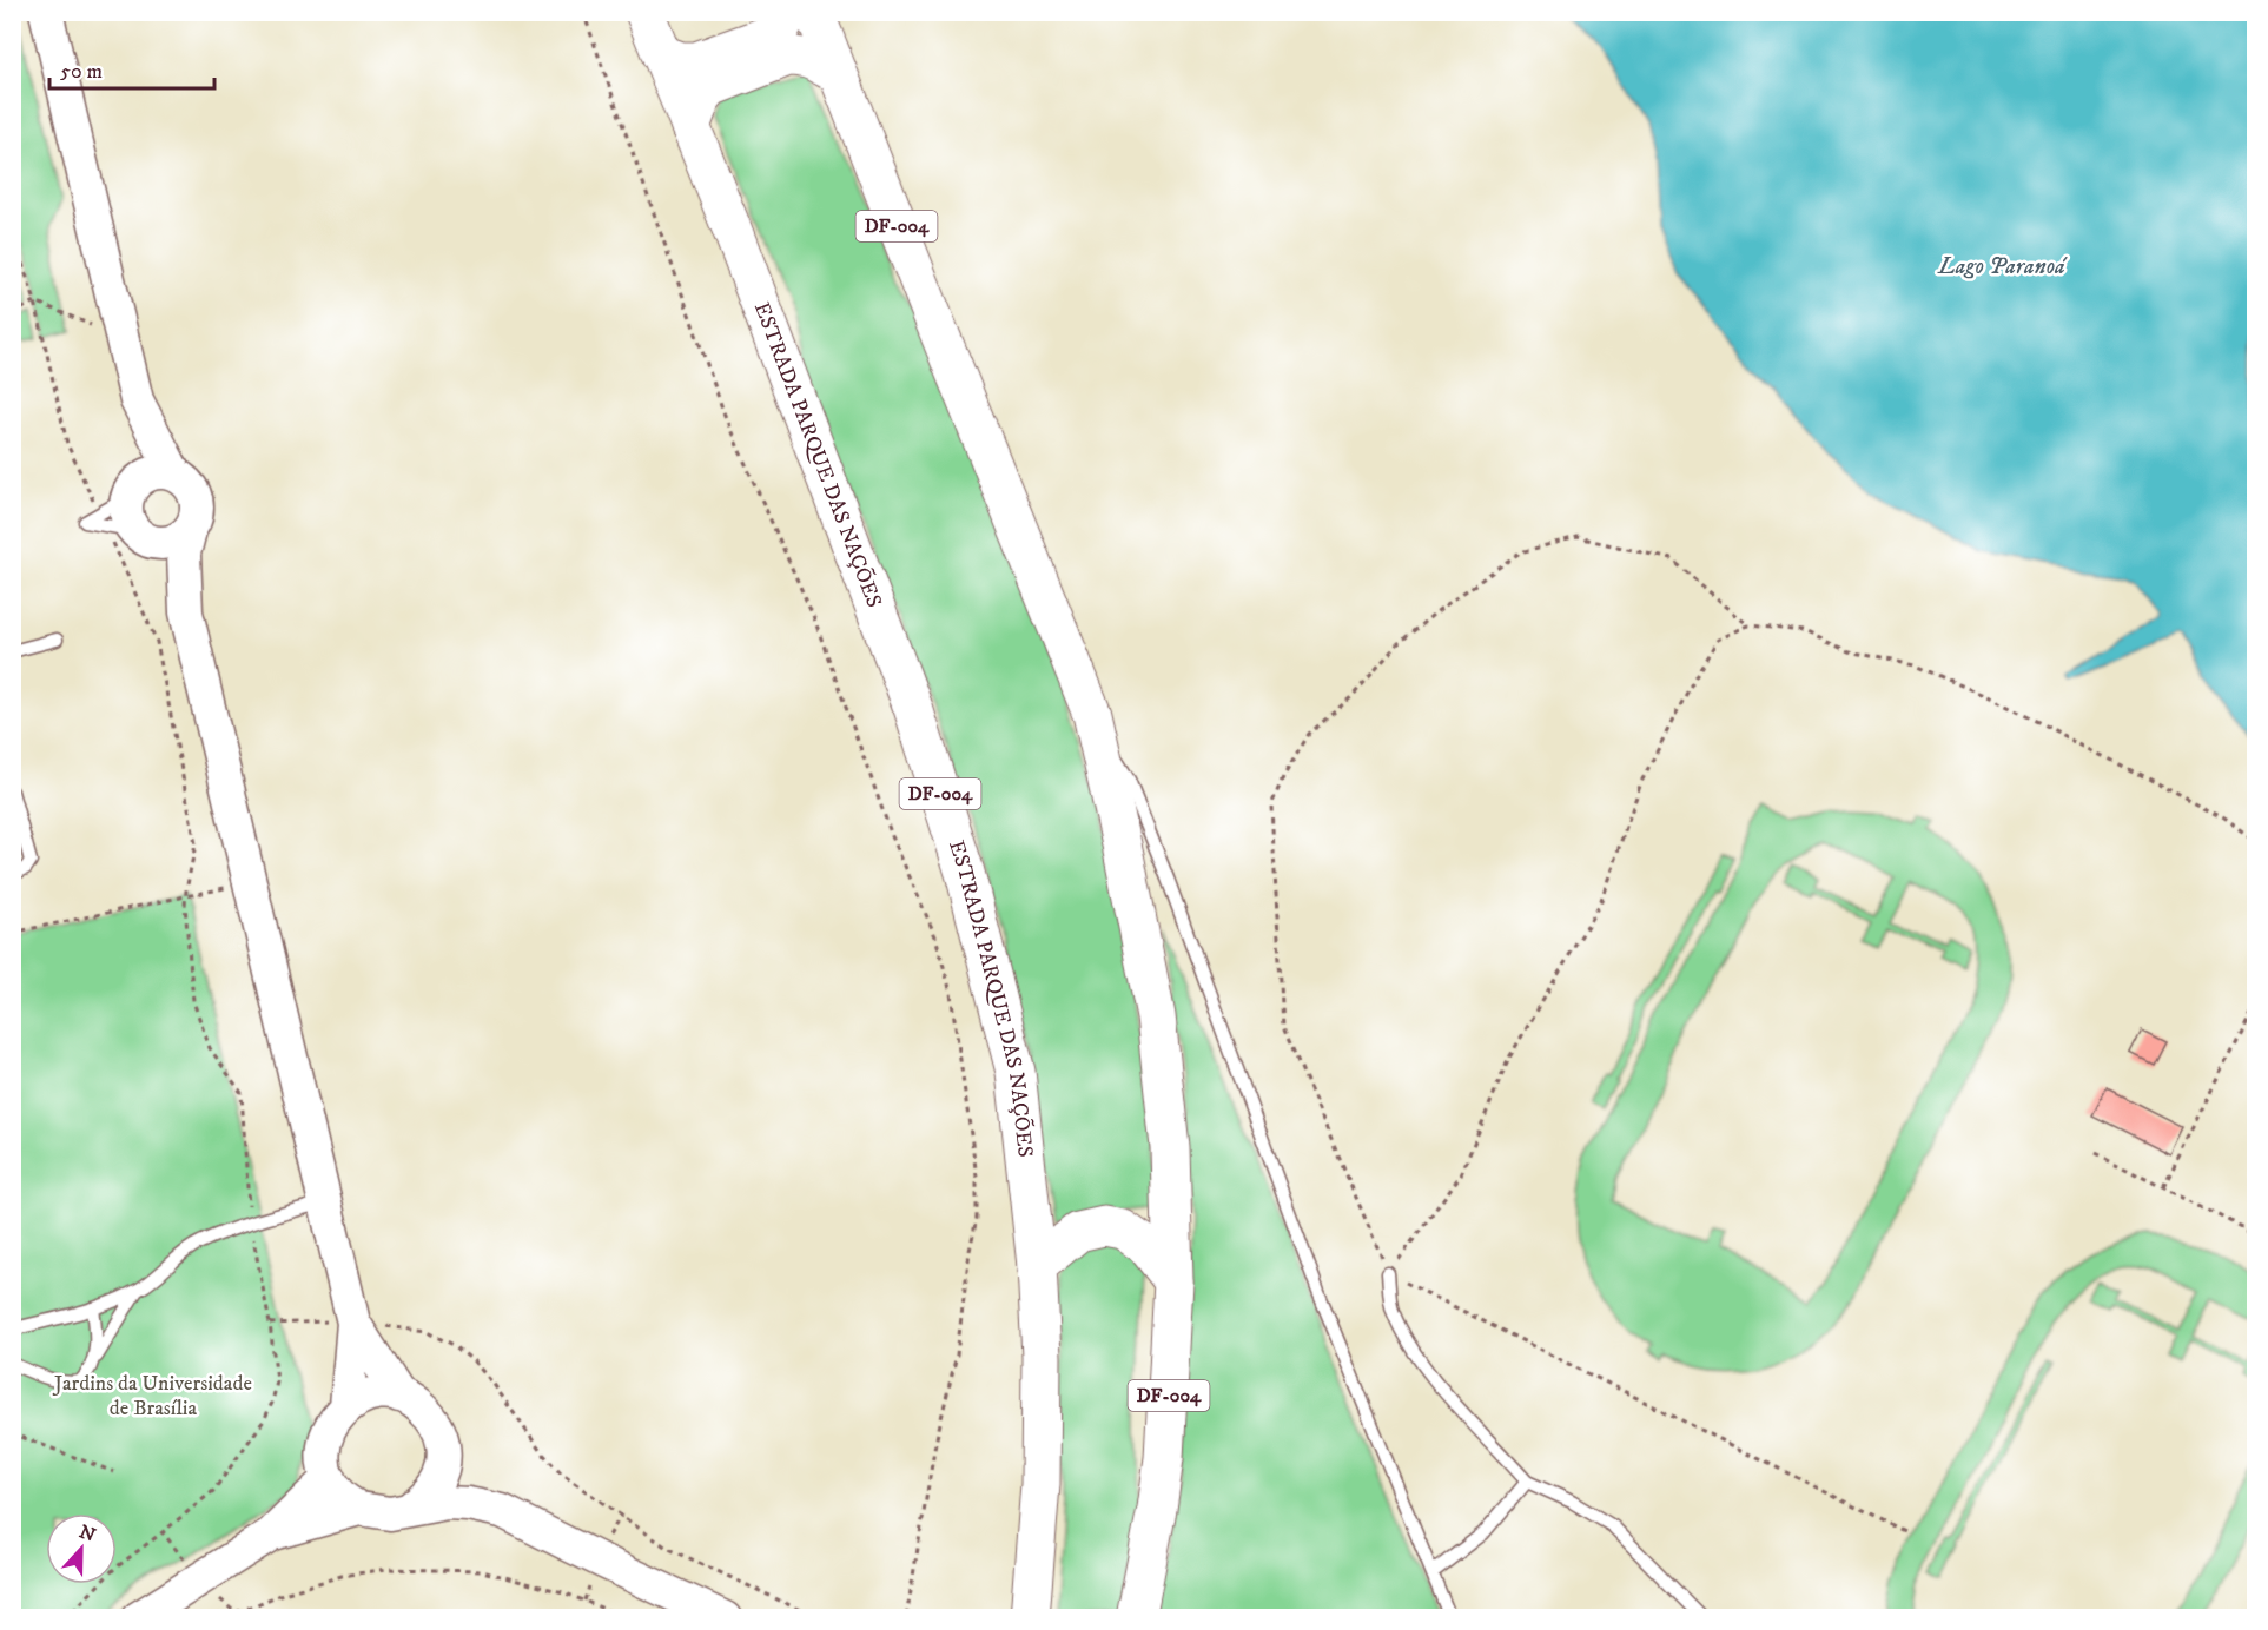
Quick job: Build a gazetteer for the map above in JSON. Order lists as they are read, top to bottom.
{
  "streets": {
    "highway": ["DF-004", "ESTRADA PARQUE DAS NAÇÕES"]
  },
  "water": ["Lago Paranoá"],
  "parks": ["Jardins da Universidade de Brasília"],
  "scale_bar": "50 m",
  "north": "top"
}
